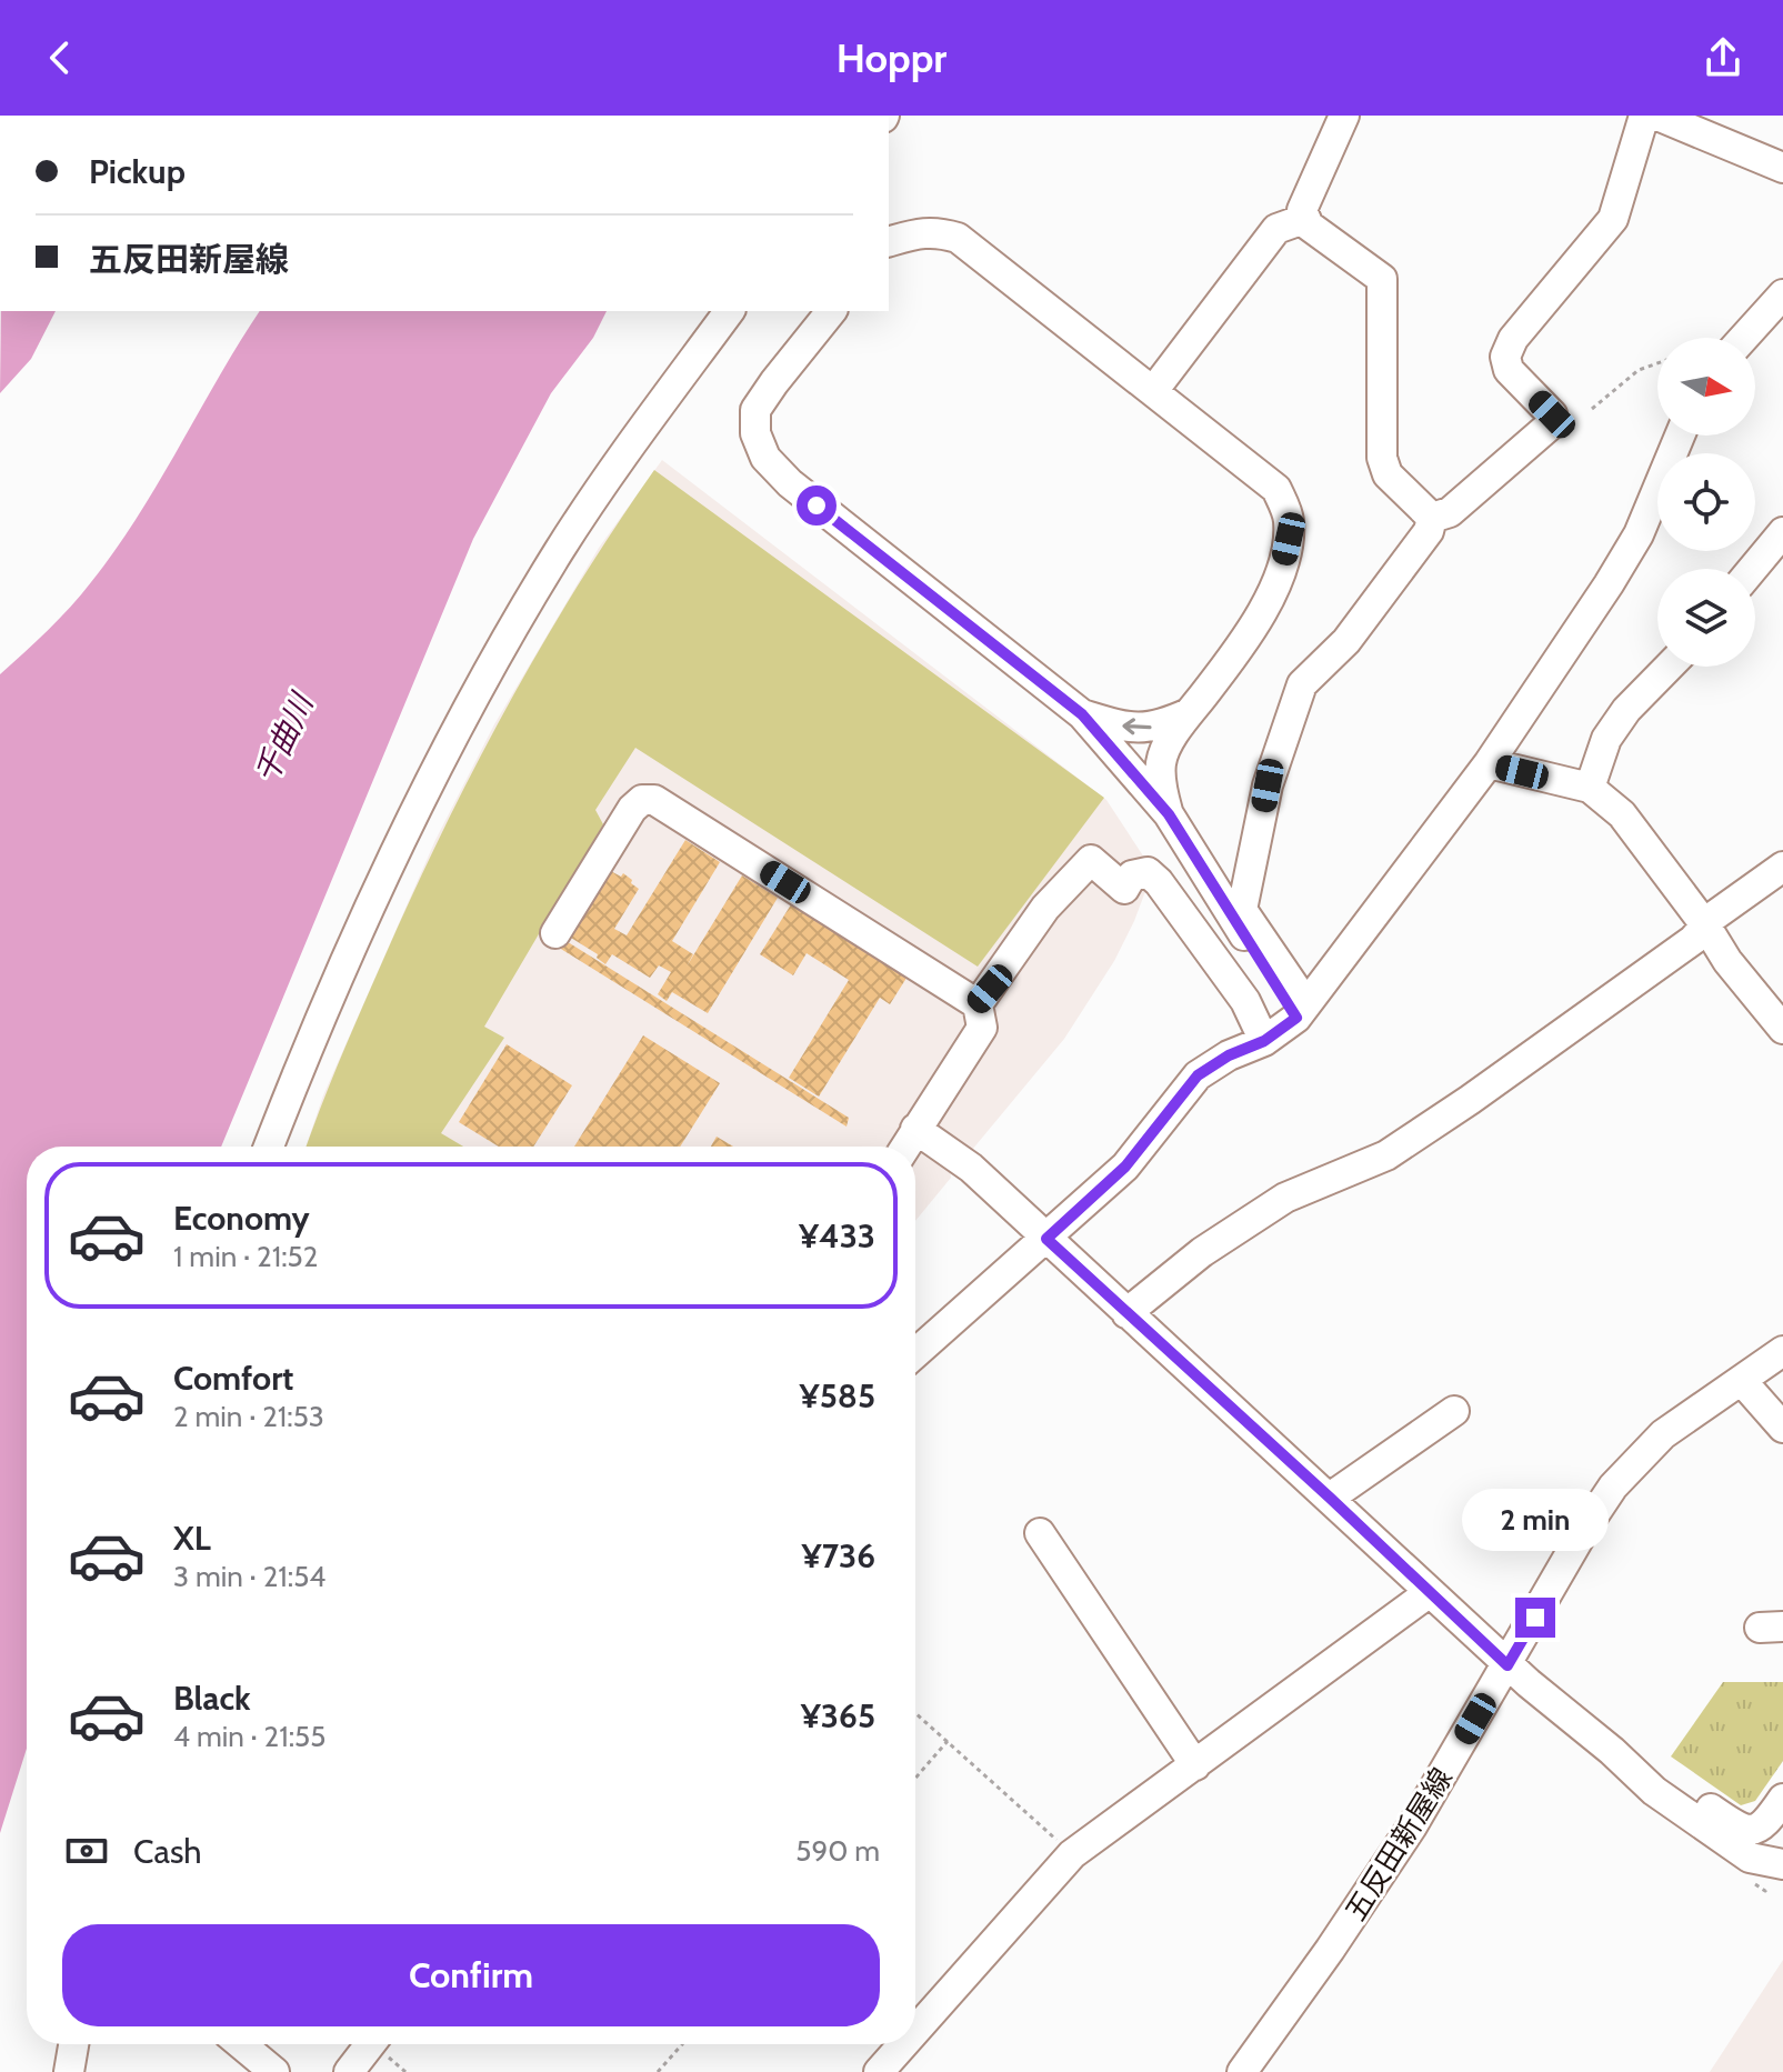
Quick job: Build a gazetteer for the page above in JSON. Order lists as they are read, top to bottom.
{
  "streets": {
    "street": ["五反田新屋線"]
  },
  "water": ["千曲川"],
  "north": "right",
  "page": {
    "header": "Hoppr",
    "banner": ["Pickup", "五反田新屋線"],
    "list": [
      {
        "name": "Economy",
        "note": "1 min · 21:52",
        "value": "¥433"
      },
      {
        "name": "Comfort",
        "note": "2 min · 21:53",
        "value": "¥585"
      },
      {
        "name": "XL",
        "note": "3 min · 21:54",
        "value": "¥736"
      },
      {
        "name": "Black",
        "note": "4 min · 21:55",
        "value": "¥365"
      }
    ],
    "bubble": "2 min",
    "pay": ["Cash", "590 m"],
    "buttons": "Confirm"
  }
}
